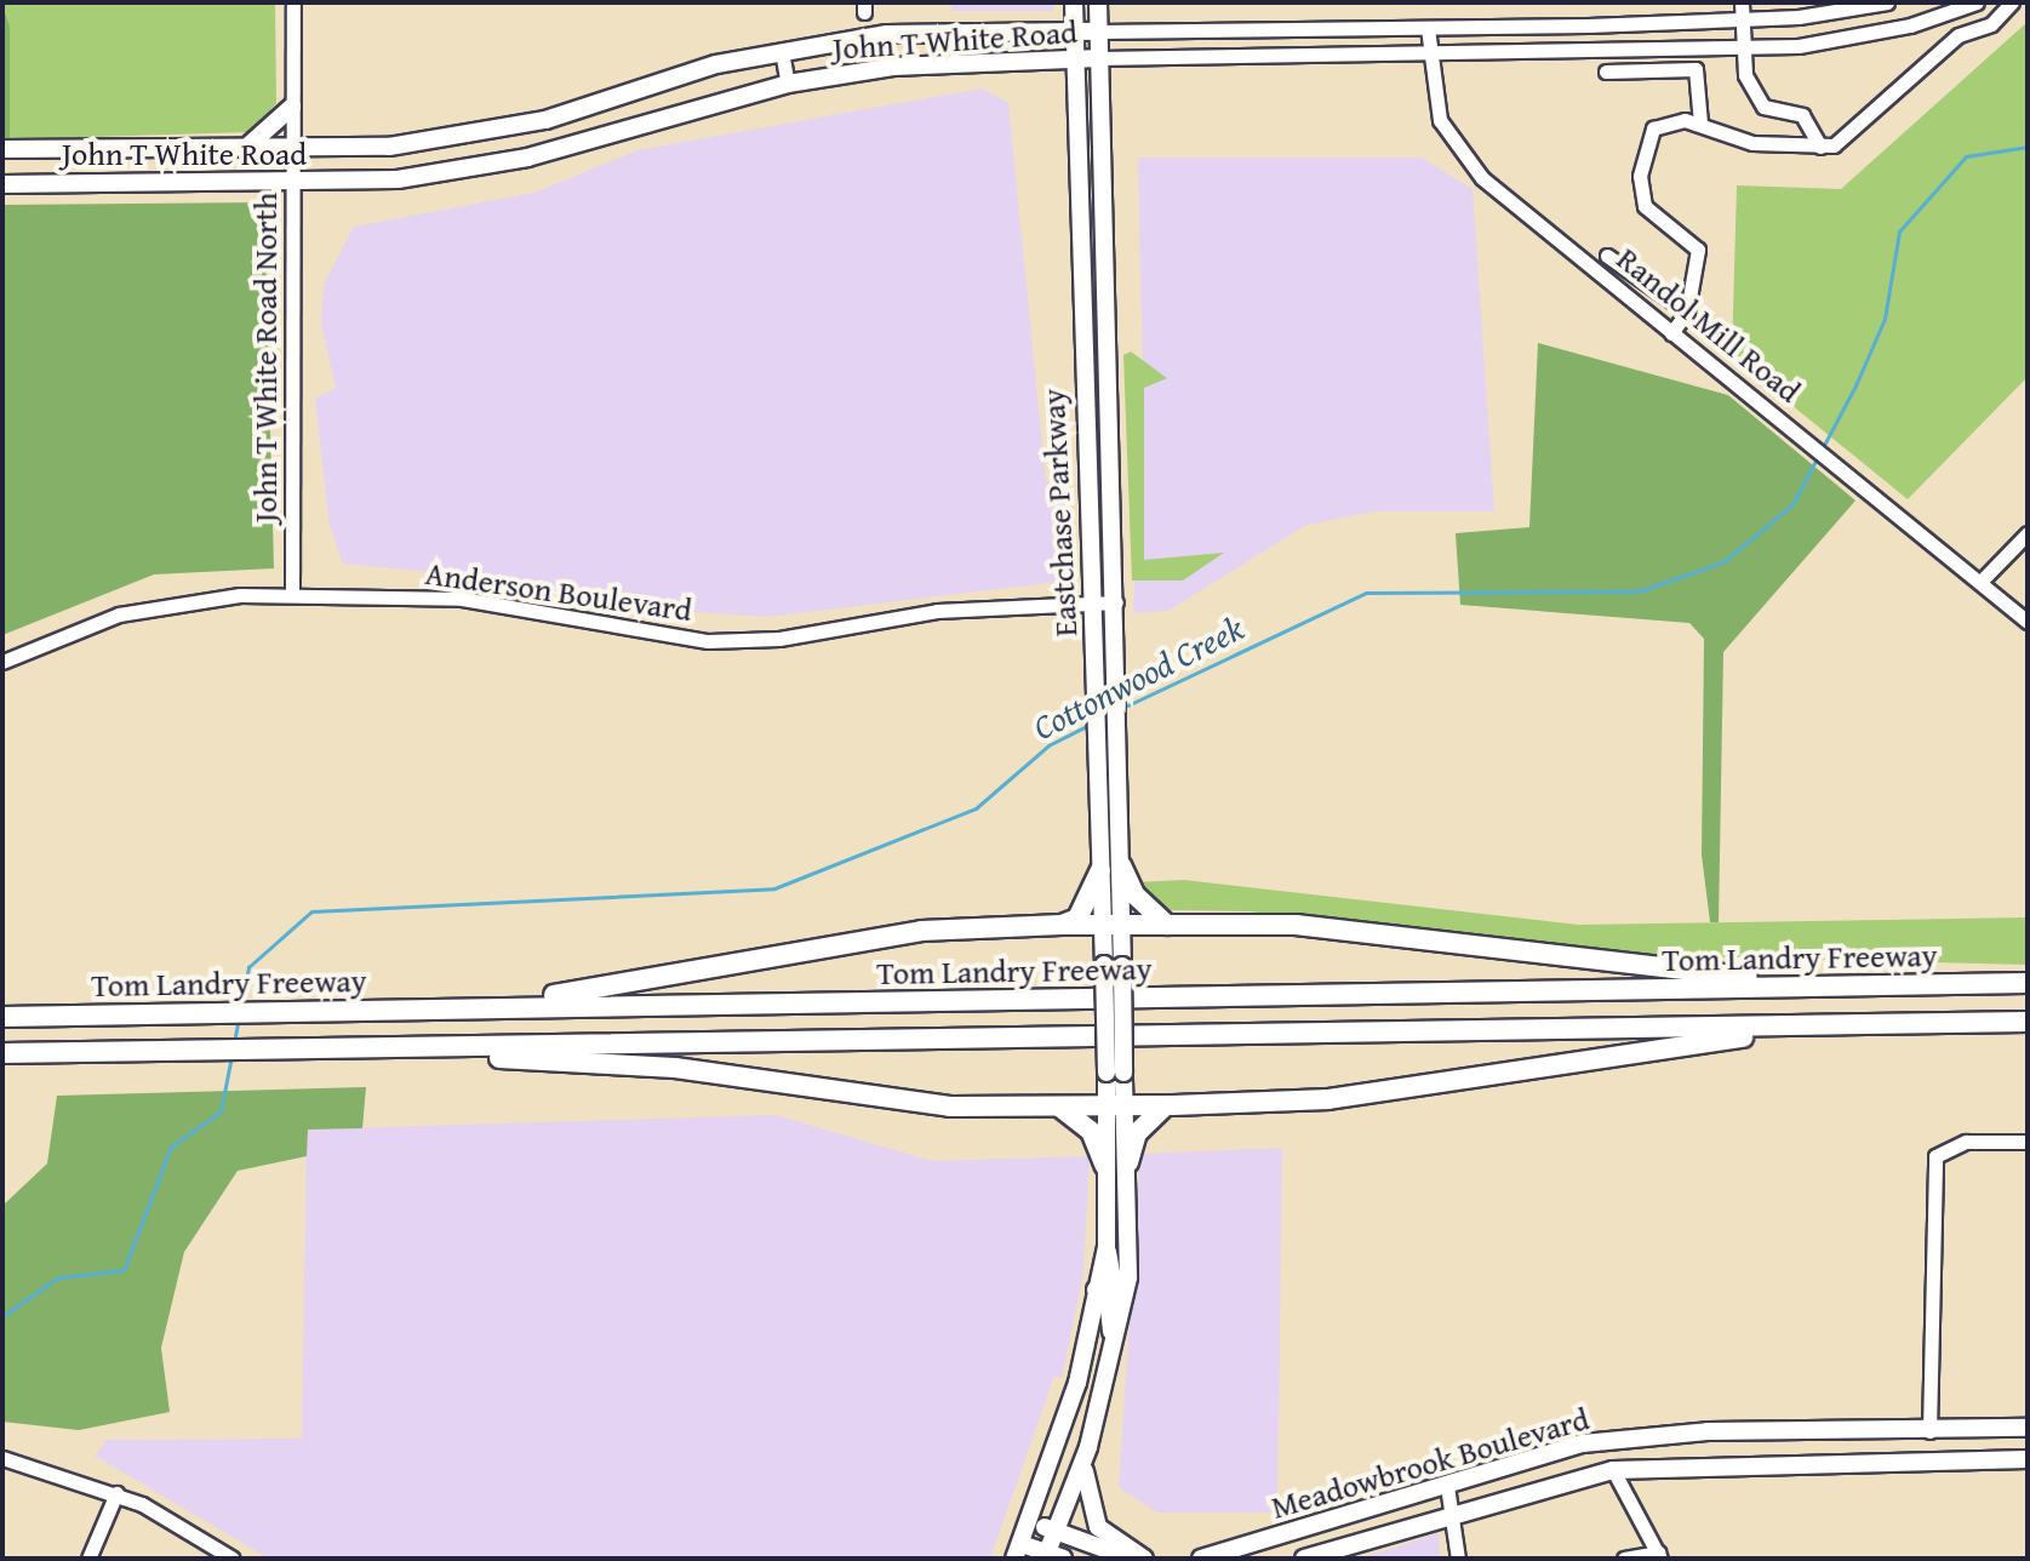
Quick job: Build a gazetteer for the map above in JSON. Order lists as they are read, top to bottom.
{
  "streets": {
    "highway": ["Tom Landry Freeway"],
    "main road": ["John T White Road", "Eastchase Parkway", "Meadowbrook Boulevard"],
    "street": ["Randol Mill Road", "John T White Road North", "Anderson Boulevard"]
  },
  "crossings": [
    ["John T White Road", "Randol Mill Road"],
    ["John T White Road", "John T White Road North"],
    ["John T White Road", "Eastchase Parkway"],
    ["John T White Road North", "Anderson Boulevard"],
    ["Eastchase Parkway", "Anderson Boulevard"]
  ],
  "water": ["Cottonwood Creek"]
}
